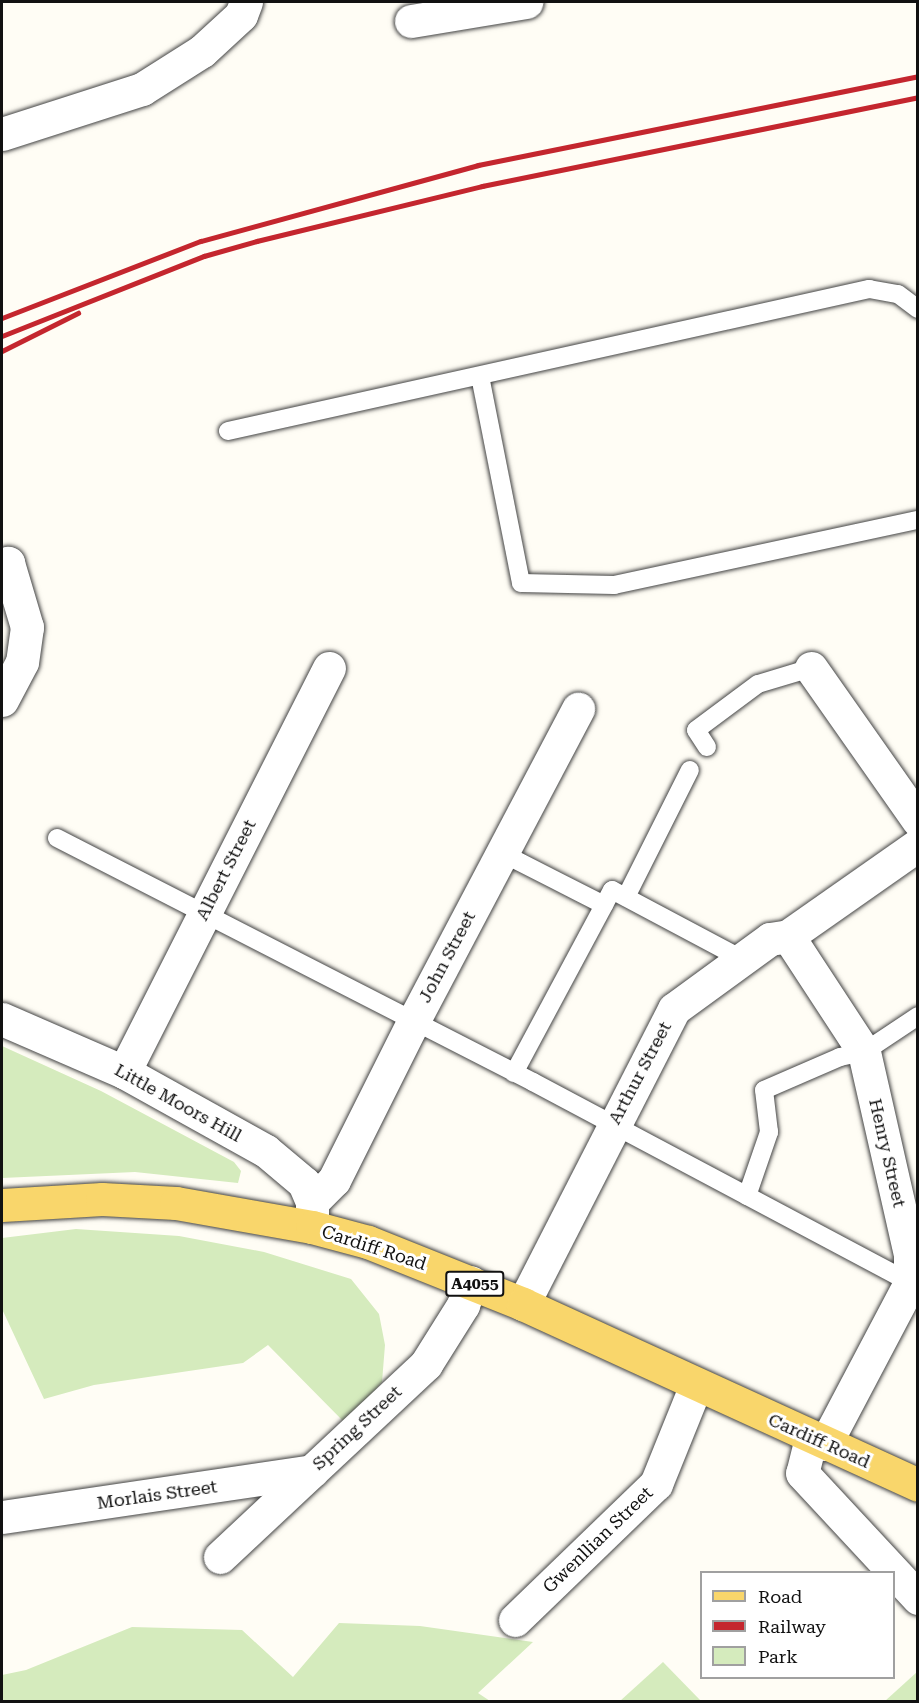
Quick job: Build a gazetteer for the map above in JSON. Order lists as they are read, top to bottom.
{
  "streets": {
    "main road": ["Cardiff Road", "A4055"],
    "street": [
      "Albert Street",
      "John Street",
      "Arthur Street",
      "Little Moors Hill",
      "Henry Street",
      "Spring Street",
      "Morlais Street",
      "Gwenllian Street"
    ]
  },
  "crossings": [
    ["Albert Street", "Little Moors Hill"],
    ["John Street", "Little Moors Hill"],
    ["John Street", "Cardiff Road"],
    ["Arthur Street", "Henry Street"],
    ["Arthur Street", "Cardiff Road"],
    ["Little Moors Hill", "Cardiff Road"],
    ["Henry Street", "Cardiff Road"],
    ["Cardiff Road", "Spring Street"],
    ["Cardiff Road", "Gwenllian Street"],
    ["Spring Street", "Morlais Street"]
  ],
  "legend": ["Road", "Railway", "Park"]
}
